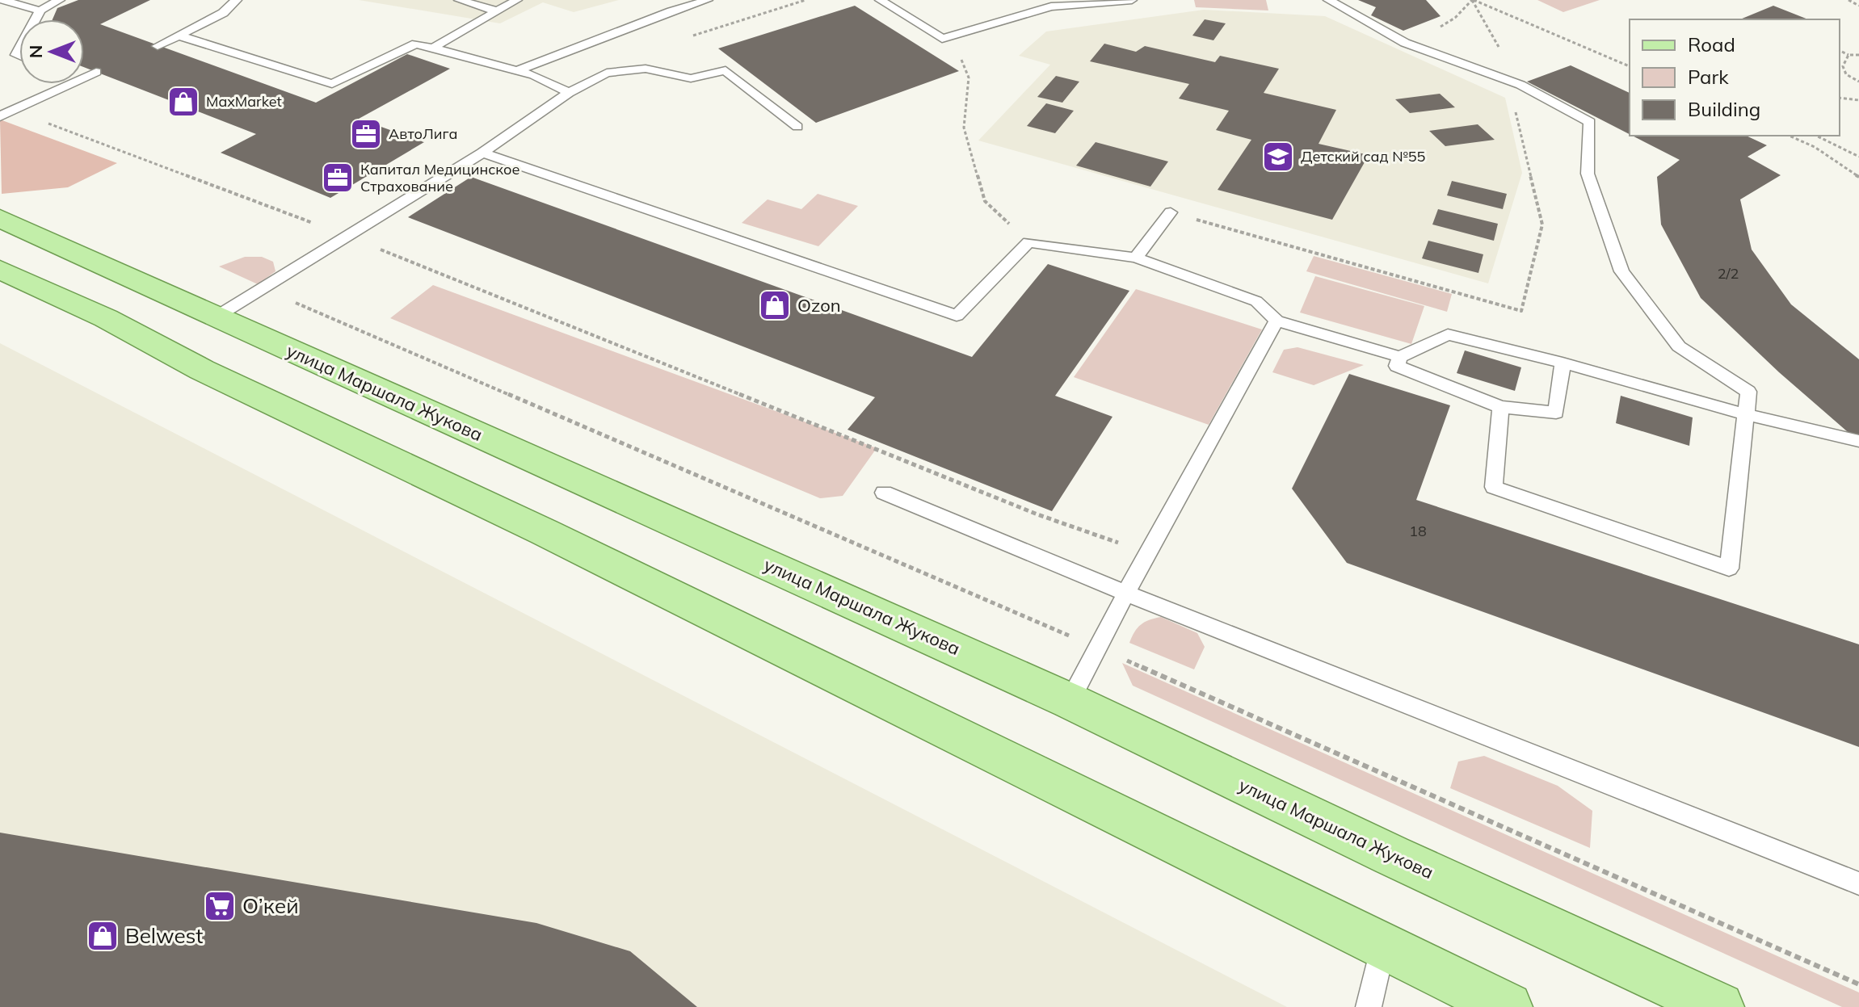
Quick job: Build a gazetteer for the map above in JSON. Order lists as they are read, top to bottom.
{
  "streets": {
    "main road": ["улица Маршала Жукова"]
  },
  "places": {
    "shop": ["MaxMarket", "Ozon", "Belwest"],
    "office": ["АвтоЛига", "Капитал Медицинское Страхование"],
    "school or university": ["Детский сад №55"],
    "supermarket": ["О’кей"]
  },
  "house_numbers": ["2/2", "18"],
  "legend": ["Road", "Park", "Building"],
  "north": "left"
}
